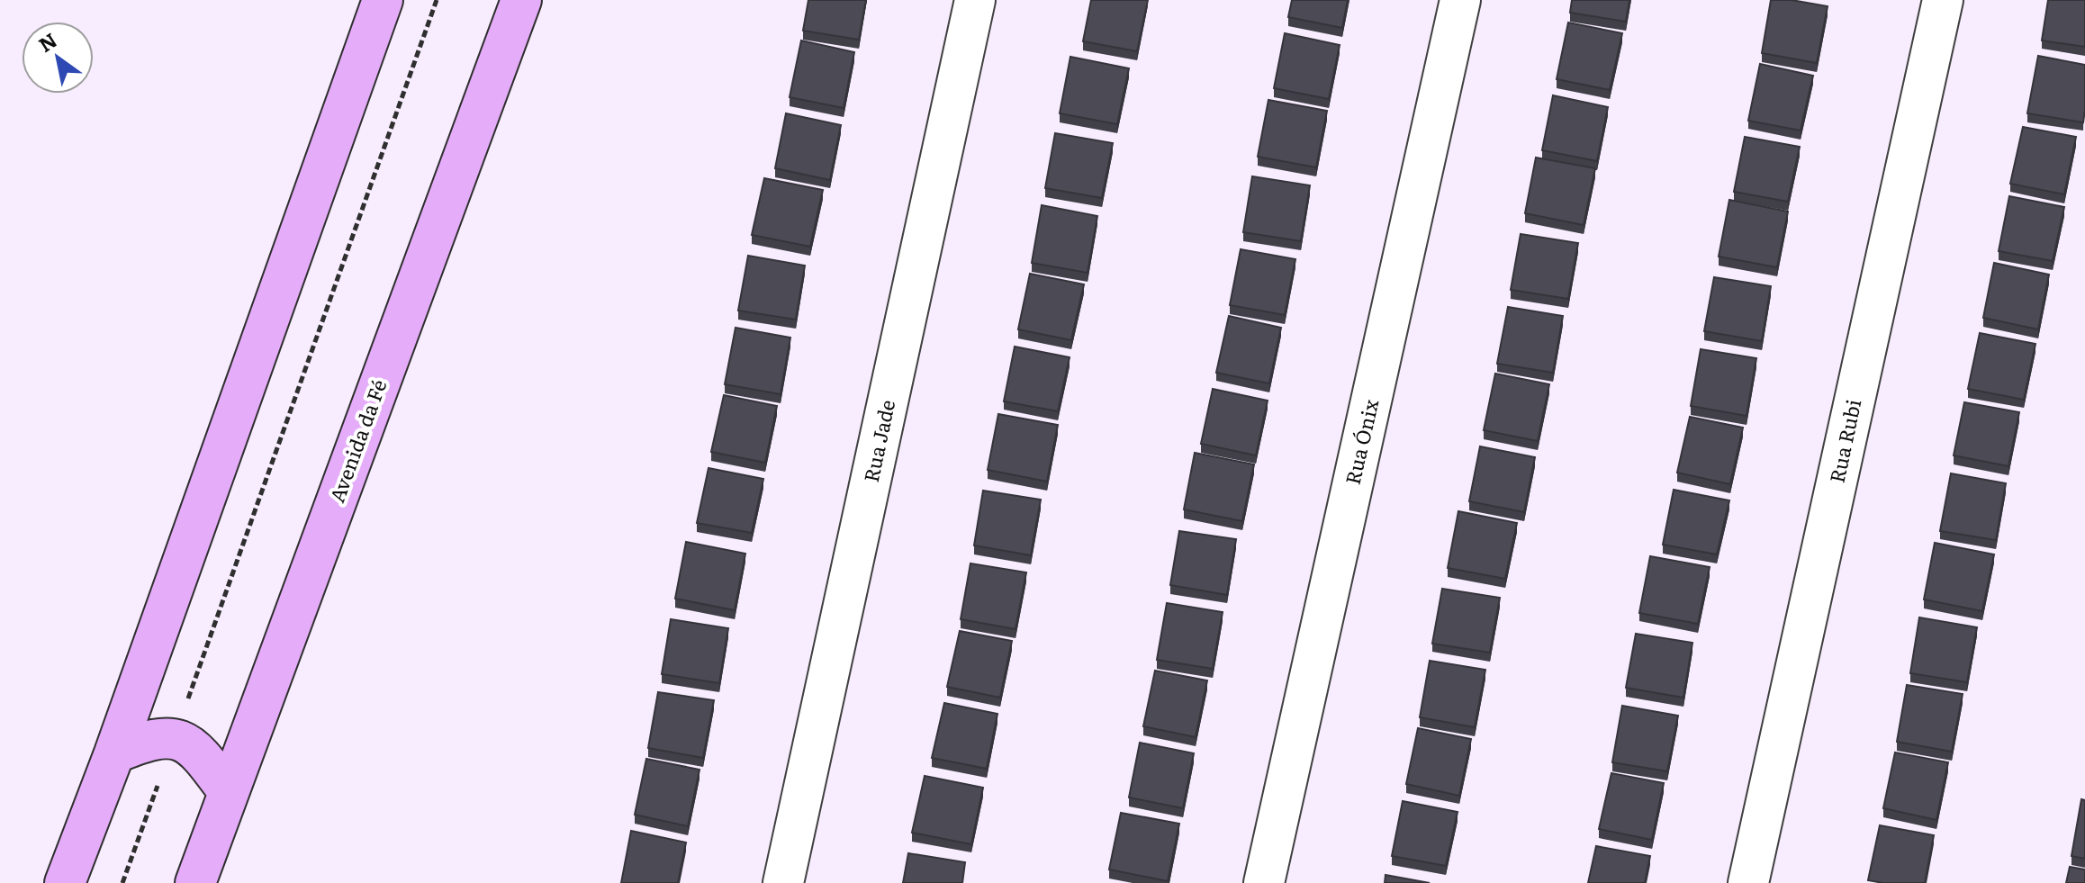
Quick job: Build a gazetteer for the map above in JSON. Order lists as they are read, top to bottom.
{
  "streets": {
    "main road": ["Avenida da Fé"],
    "street": ["Rua Jade", "Rua Rubi", "Rua Ónix"]
  },
  "north": "top left"
}
